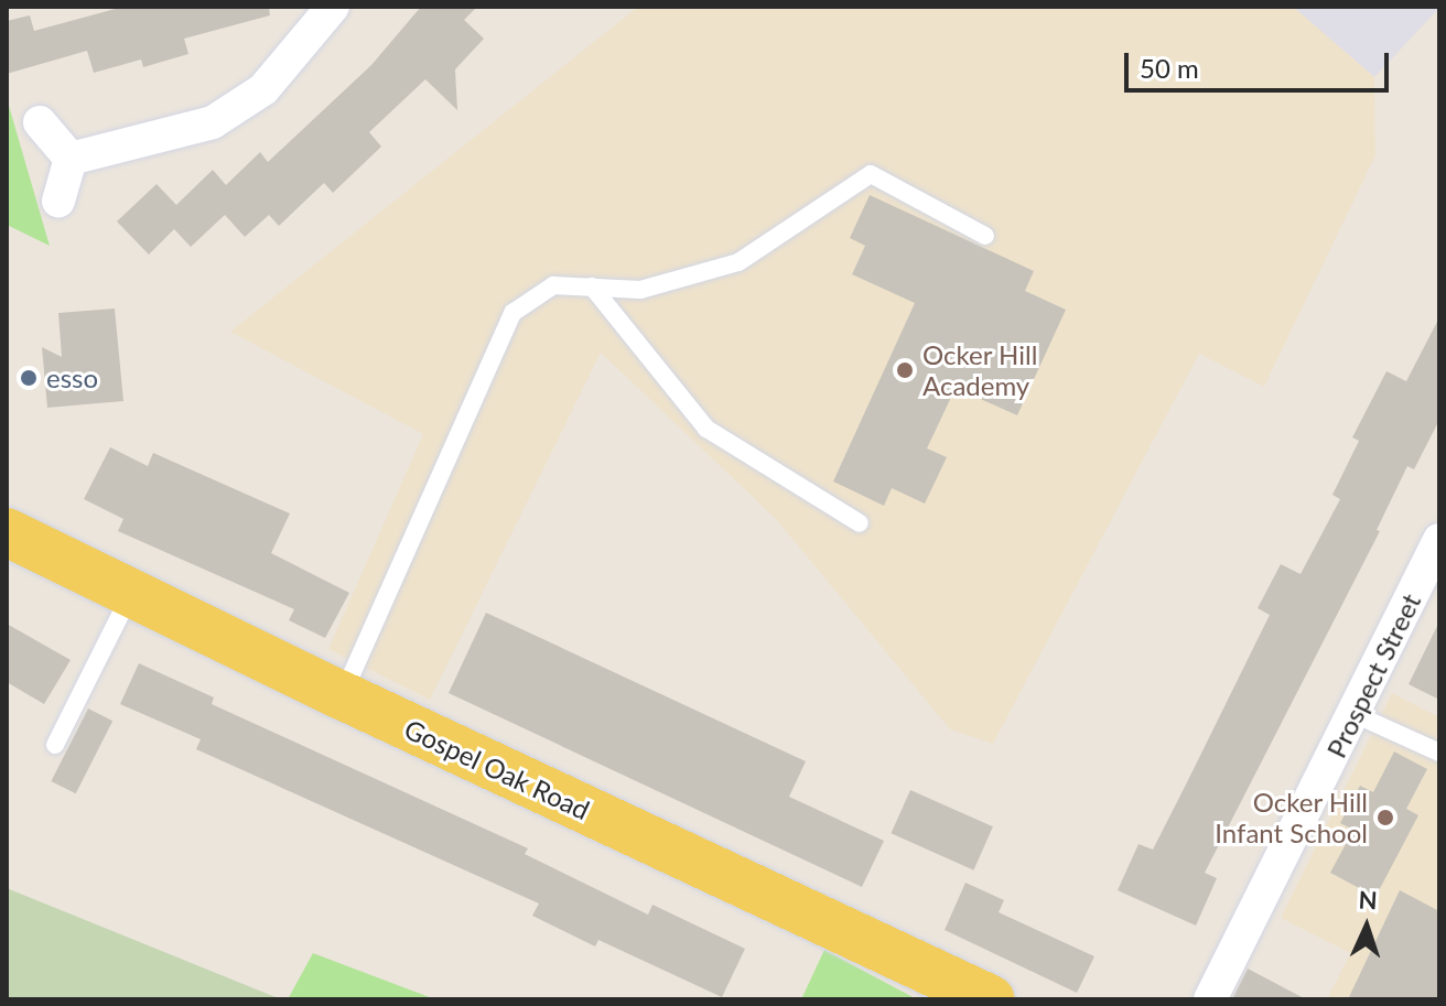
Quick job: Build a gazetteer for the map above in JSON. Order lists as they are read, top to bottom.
{
  "streets": {
    "main road": ["Gospel Oak Road"],
    "street": ["Prospect Street"]
  },
  "places": ["Ocker Hill Academy", "esso", "Ocker Hill Infant School"],
  "scale_bar": "50 m",
  "north": "top"
}
